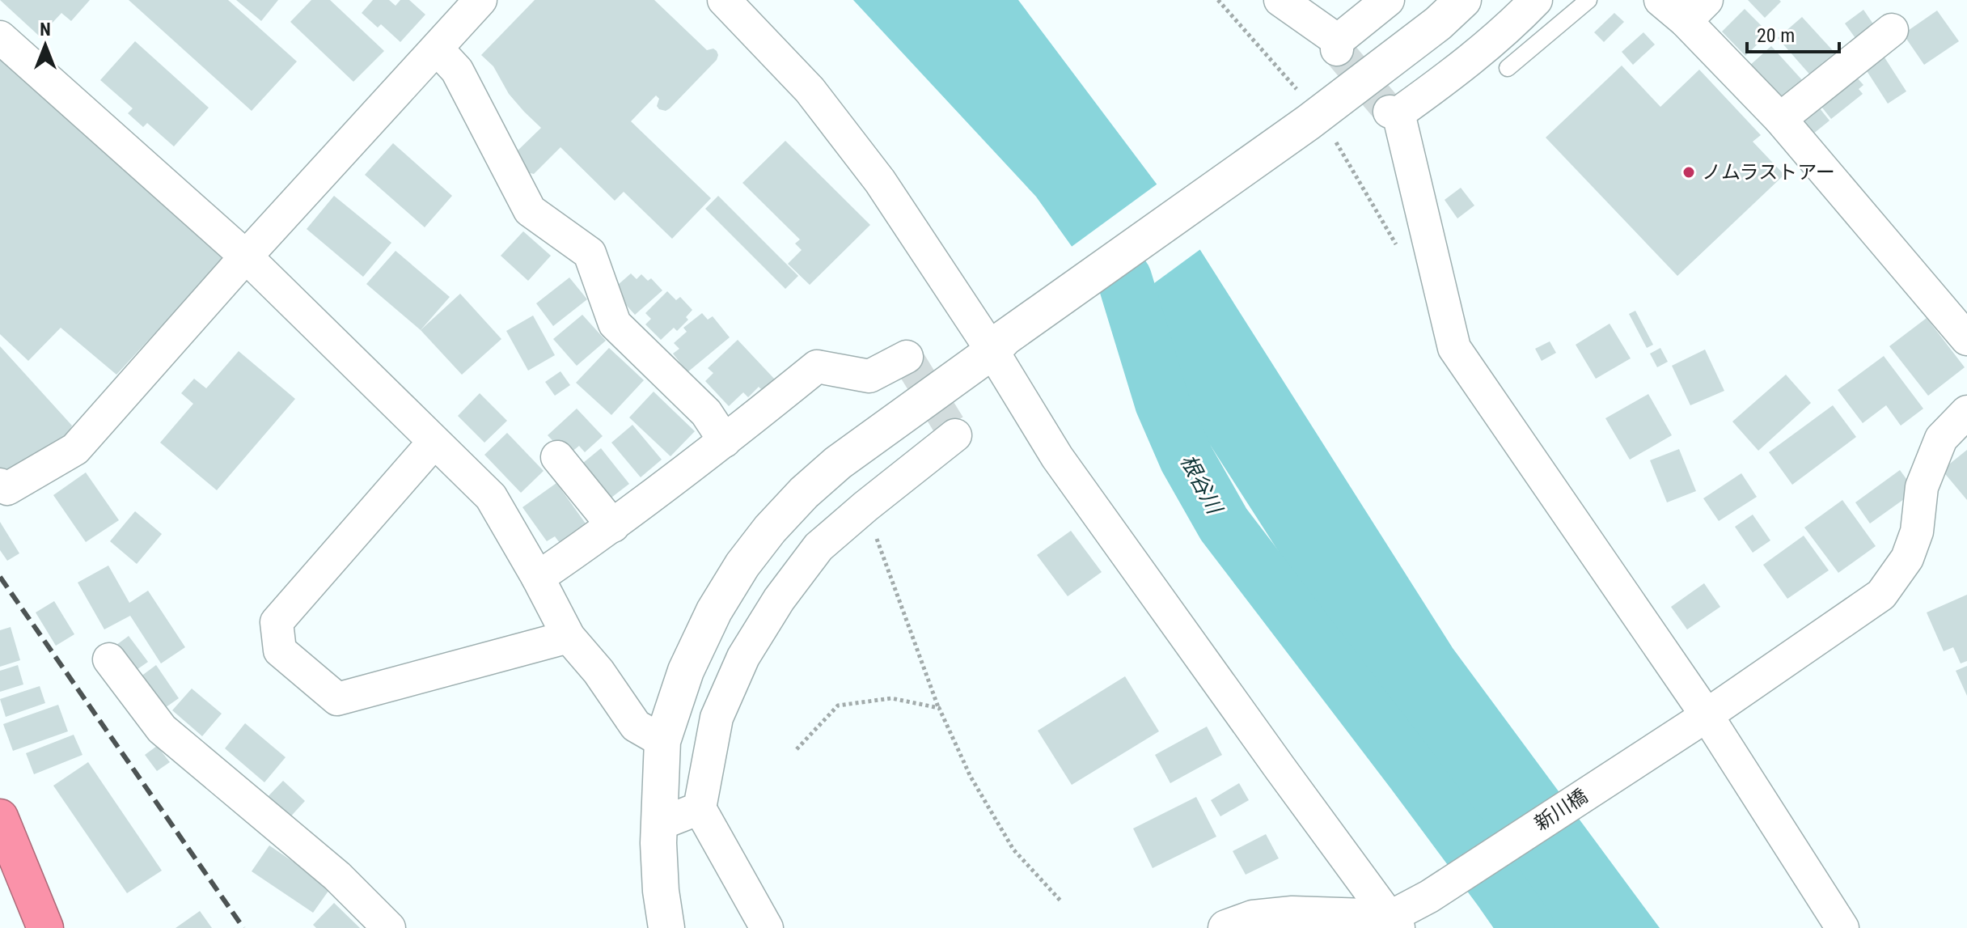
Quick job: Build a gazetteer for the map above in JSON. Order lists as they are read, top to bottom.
{
  "streets": {
    "street": ["新川橋"]
  },
  "water": ["根谷川"],
  "places": ["ノムラストアー"],
  "scale_bar": "20 m",
  "north": "top"
}
